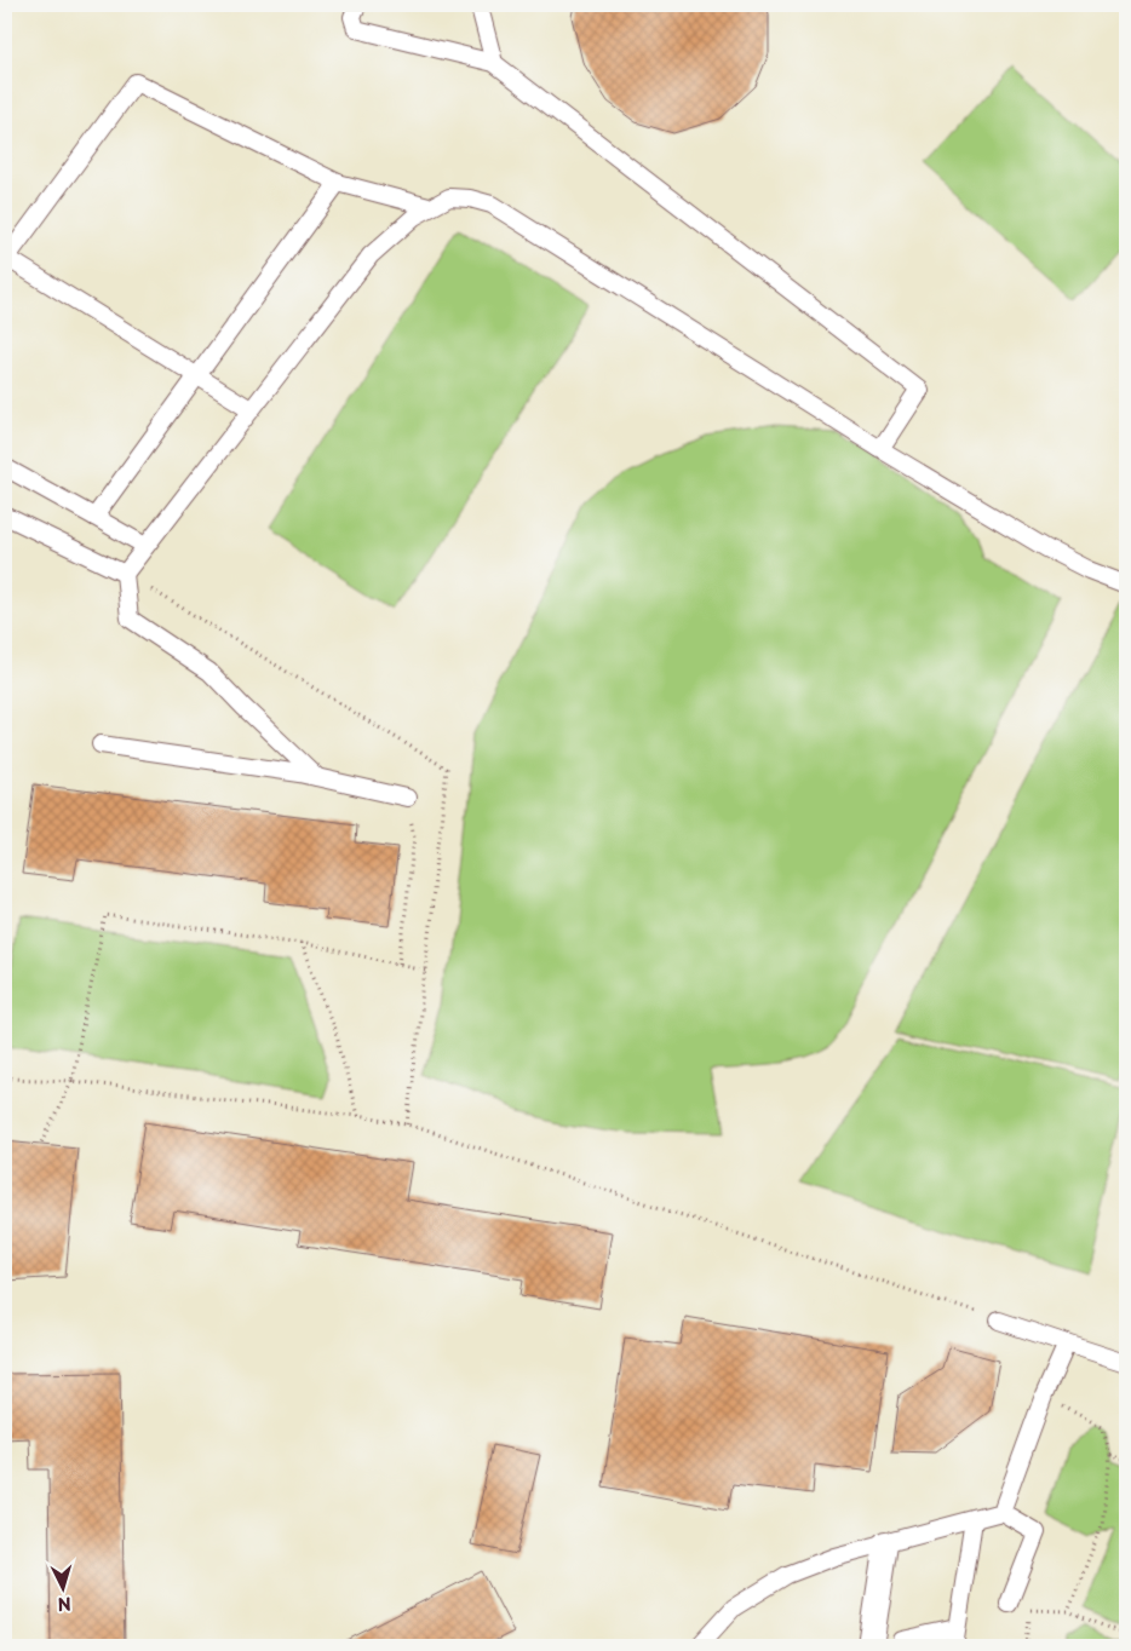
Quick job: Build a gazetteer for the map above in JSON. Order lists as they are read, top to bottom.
{
  "north": "bottom"
}
